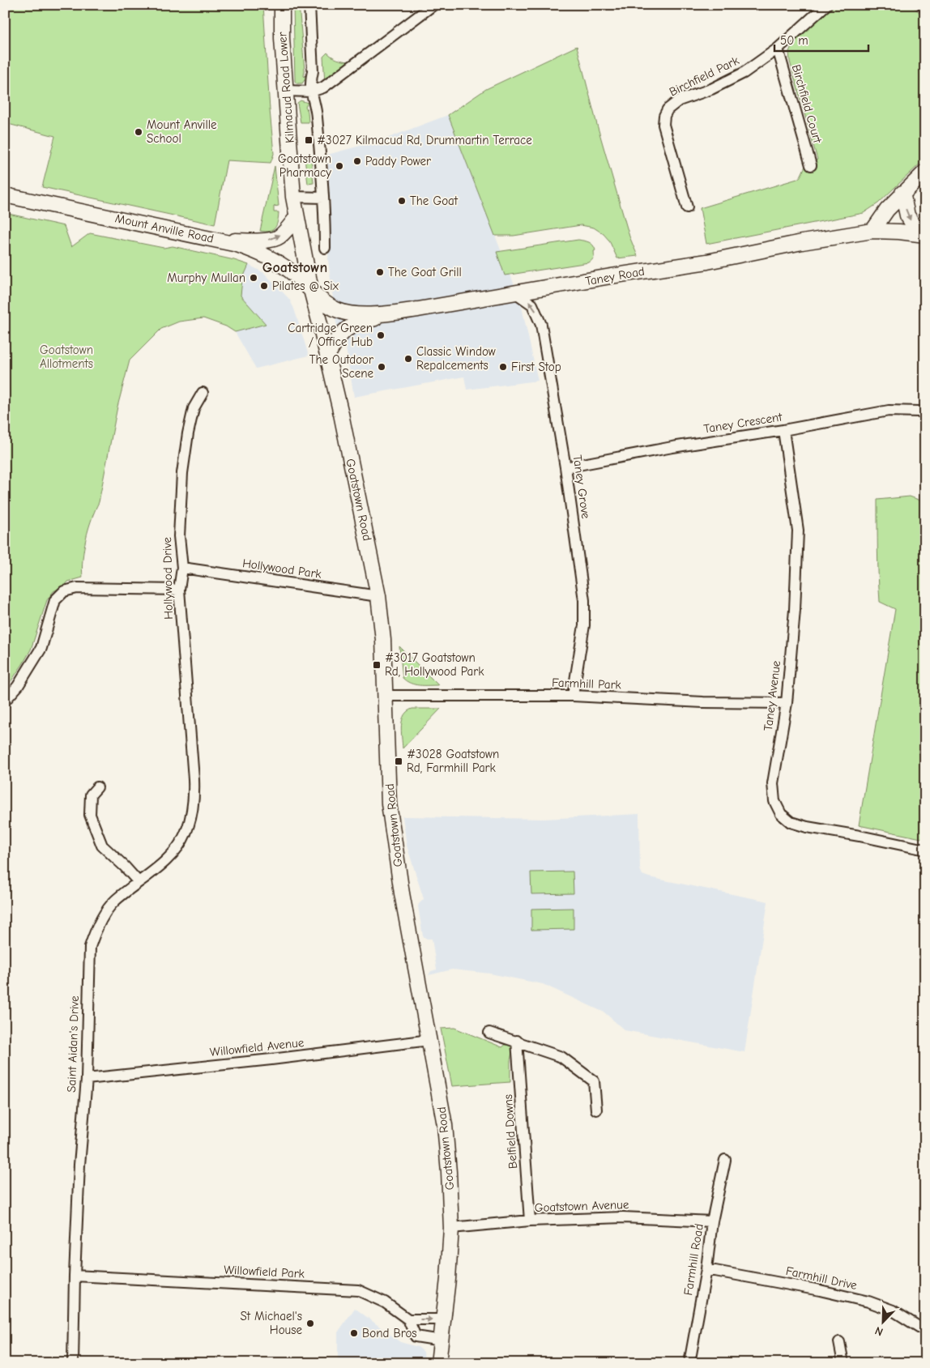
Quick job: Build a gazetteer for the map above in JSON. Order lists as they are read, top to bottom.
{
  "streets": {
    "main road": [
      "Kilmacud Road Lower",
      "Mount Anville Road",
      "Taney Road",
      "Goatstown Road"
    ],
    "street": [
      "Birchfield Park",
      "Birchfield Court",
      "Taney Crescent",
      "Taney Grove",
      "Hollywood Park",
      "Hollywood Drive",
      "Farmhill Park",
      "Taney Avenue",
      "Saint Aidan's Drive",
      "Willowfield Avenue",
      "Belfield Downs",
      "Goatstown Avenue",
      "Farmhill Road",
      "Willowfield Park",
      "Farmhill Drive"
    ]
  },
  "crossings": [
    ["Birchfield Park", "Birchfield Court"],
    ["Kilmacud Road Lower", "Mount Anville Road"],
    ["Kilmacud Road Lower", "Taney Road"],
    ["Kilmacud Road Lower", "Goatstown Road"],
    ["Mount Anville Road", "Taney Road"],
    ["Mount Anville Road", "Goatstown Road"],
    ["Taney Road", "Taney Grove"],
    ["Taney Road", "Goatstown Road"],
    ["Taney Crescent", "Taney Grove"],
    ["Taney Crescent", "Taney Avenue"],
    ["Taney Grove", "Farmhill Park"],
    ["Goatstown Road", "Hollywood Park"],
    ["Goatstown Road", "Farmhill Park"],
    ["Goatstown Road", "Willowfield Avenue"],
    ["Goatstown Road", "Goatstown Avenue"],
    ["Hollywood Park", "Hollywood Drive"],
    ["Hollywood Drive", "Saint Aidan's Drive"],
    ["Farmhill Park", "Taney Avenue"],
    ["Saint Aidan's Drive", "Willowfield Avenue"],
    ["Saint Aidan's Drive", "Willowfield Park"],
    ["Belfield Downs", "Goatstown Avenue"],
    ["Goatstown Avenue", "Farmhill Road"],
    ["Farmhill Road", "Farmhill Drive"]
  ],
  "one_way": ["Taney Grove"],
  "districts": ["Goatstown"],
  "parks": ["Goatstown Allotments"],
  "places": {
    "other": [
      "Mount Anville School",
      "Paddy Power",
      "Goatstown Pharmacy",
      "The Goat",
      "The Goat Grill",
      "Murphy Mullan",
      "Pilates @ Six",
      "Cartridge Green / Office Hub",
      "Classic Window Repalcements",
      "The Outdoor Scene",
      "First Stop",
      "St Michael's House",
      "Bond Bros"
    ],
    "transit": ["#3027 Kilmacud Rd, Drummartin Terrace", "#3017 Goatstown Rd, Hollywood Park", "#3028 Goatstown Rd, Farmhill Park"]
  },
  "scale_bar": "50 m",
  "north": "bottom left"
}
